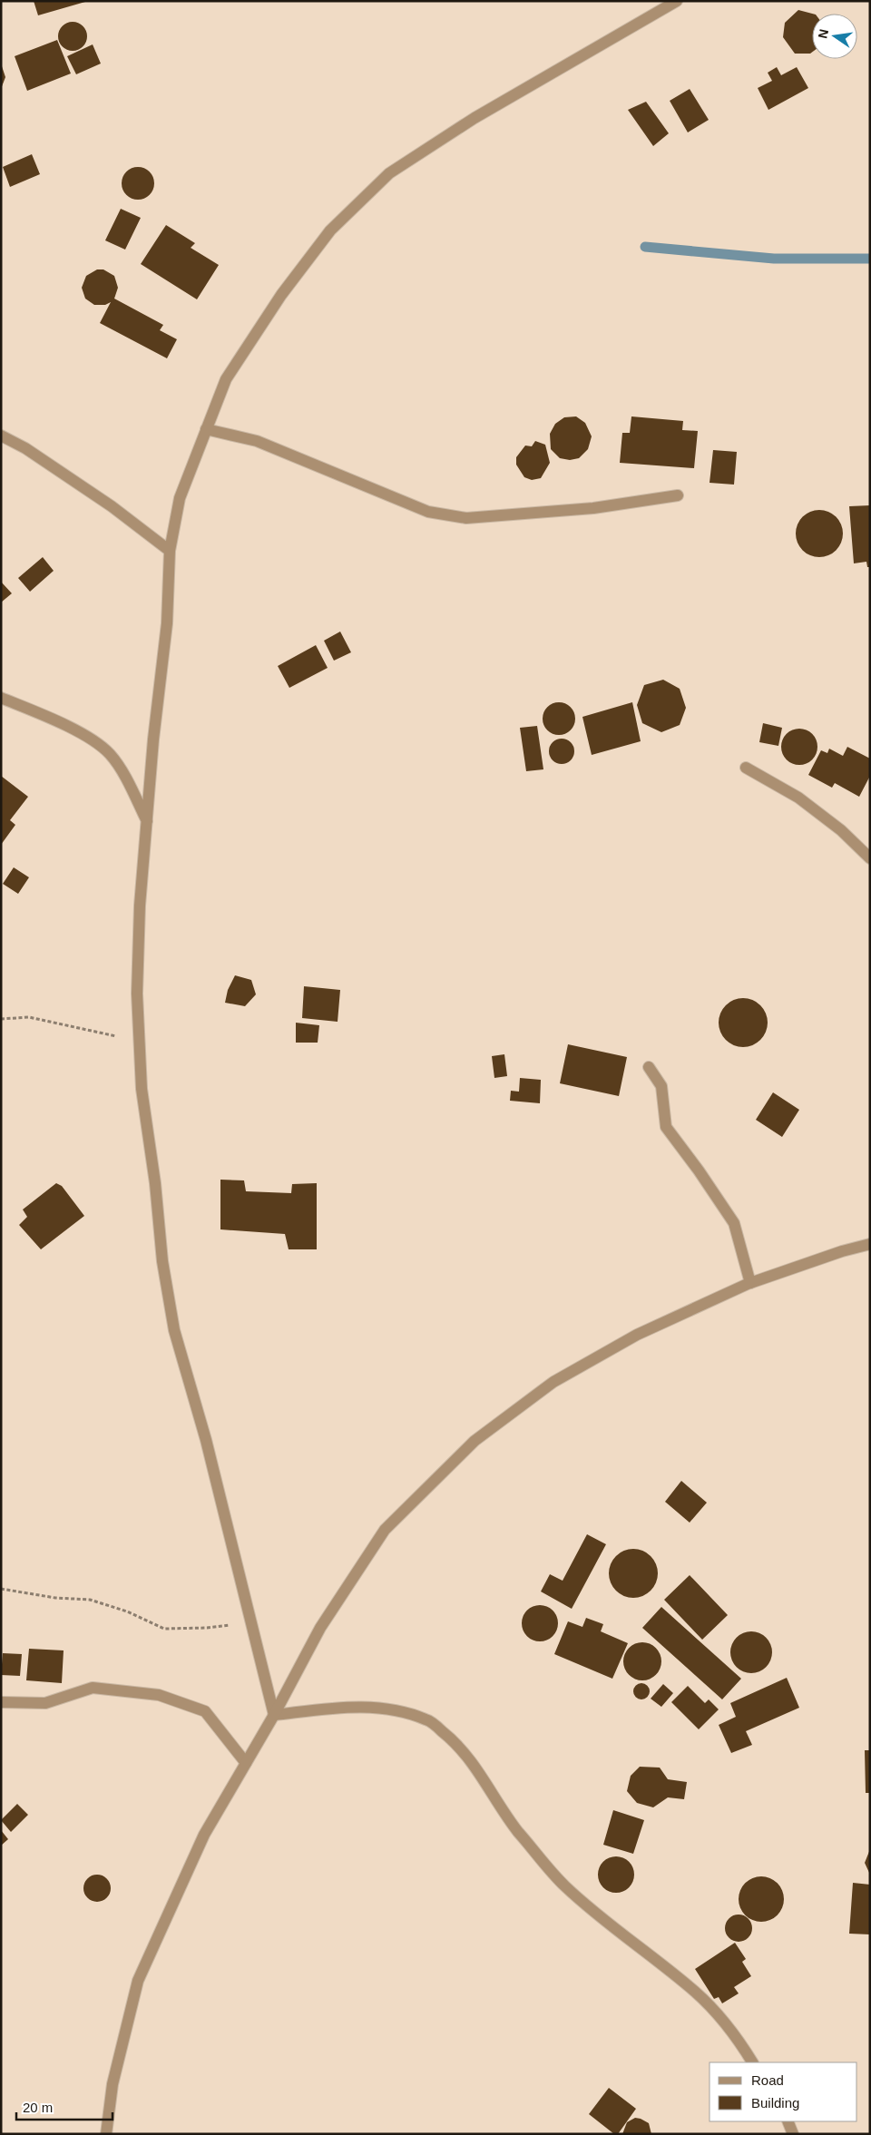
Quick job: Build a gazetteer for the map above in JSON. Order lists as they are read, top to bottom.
{
  "legend": ["Road", "Building"],
  "scale_bar": "20 m",
  "north": "left"
}
